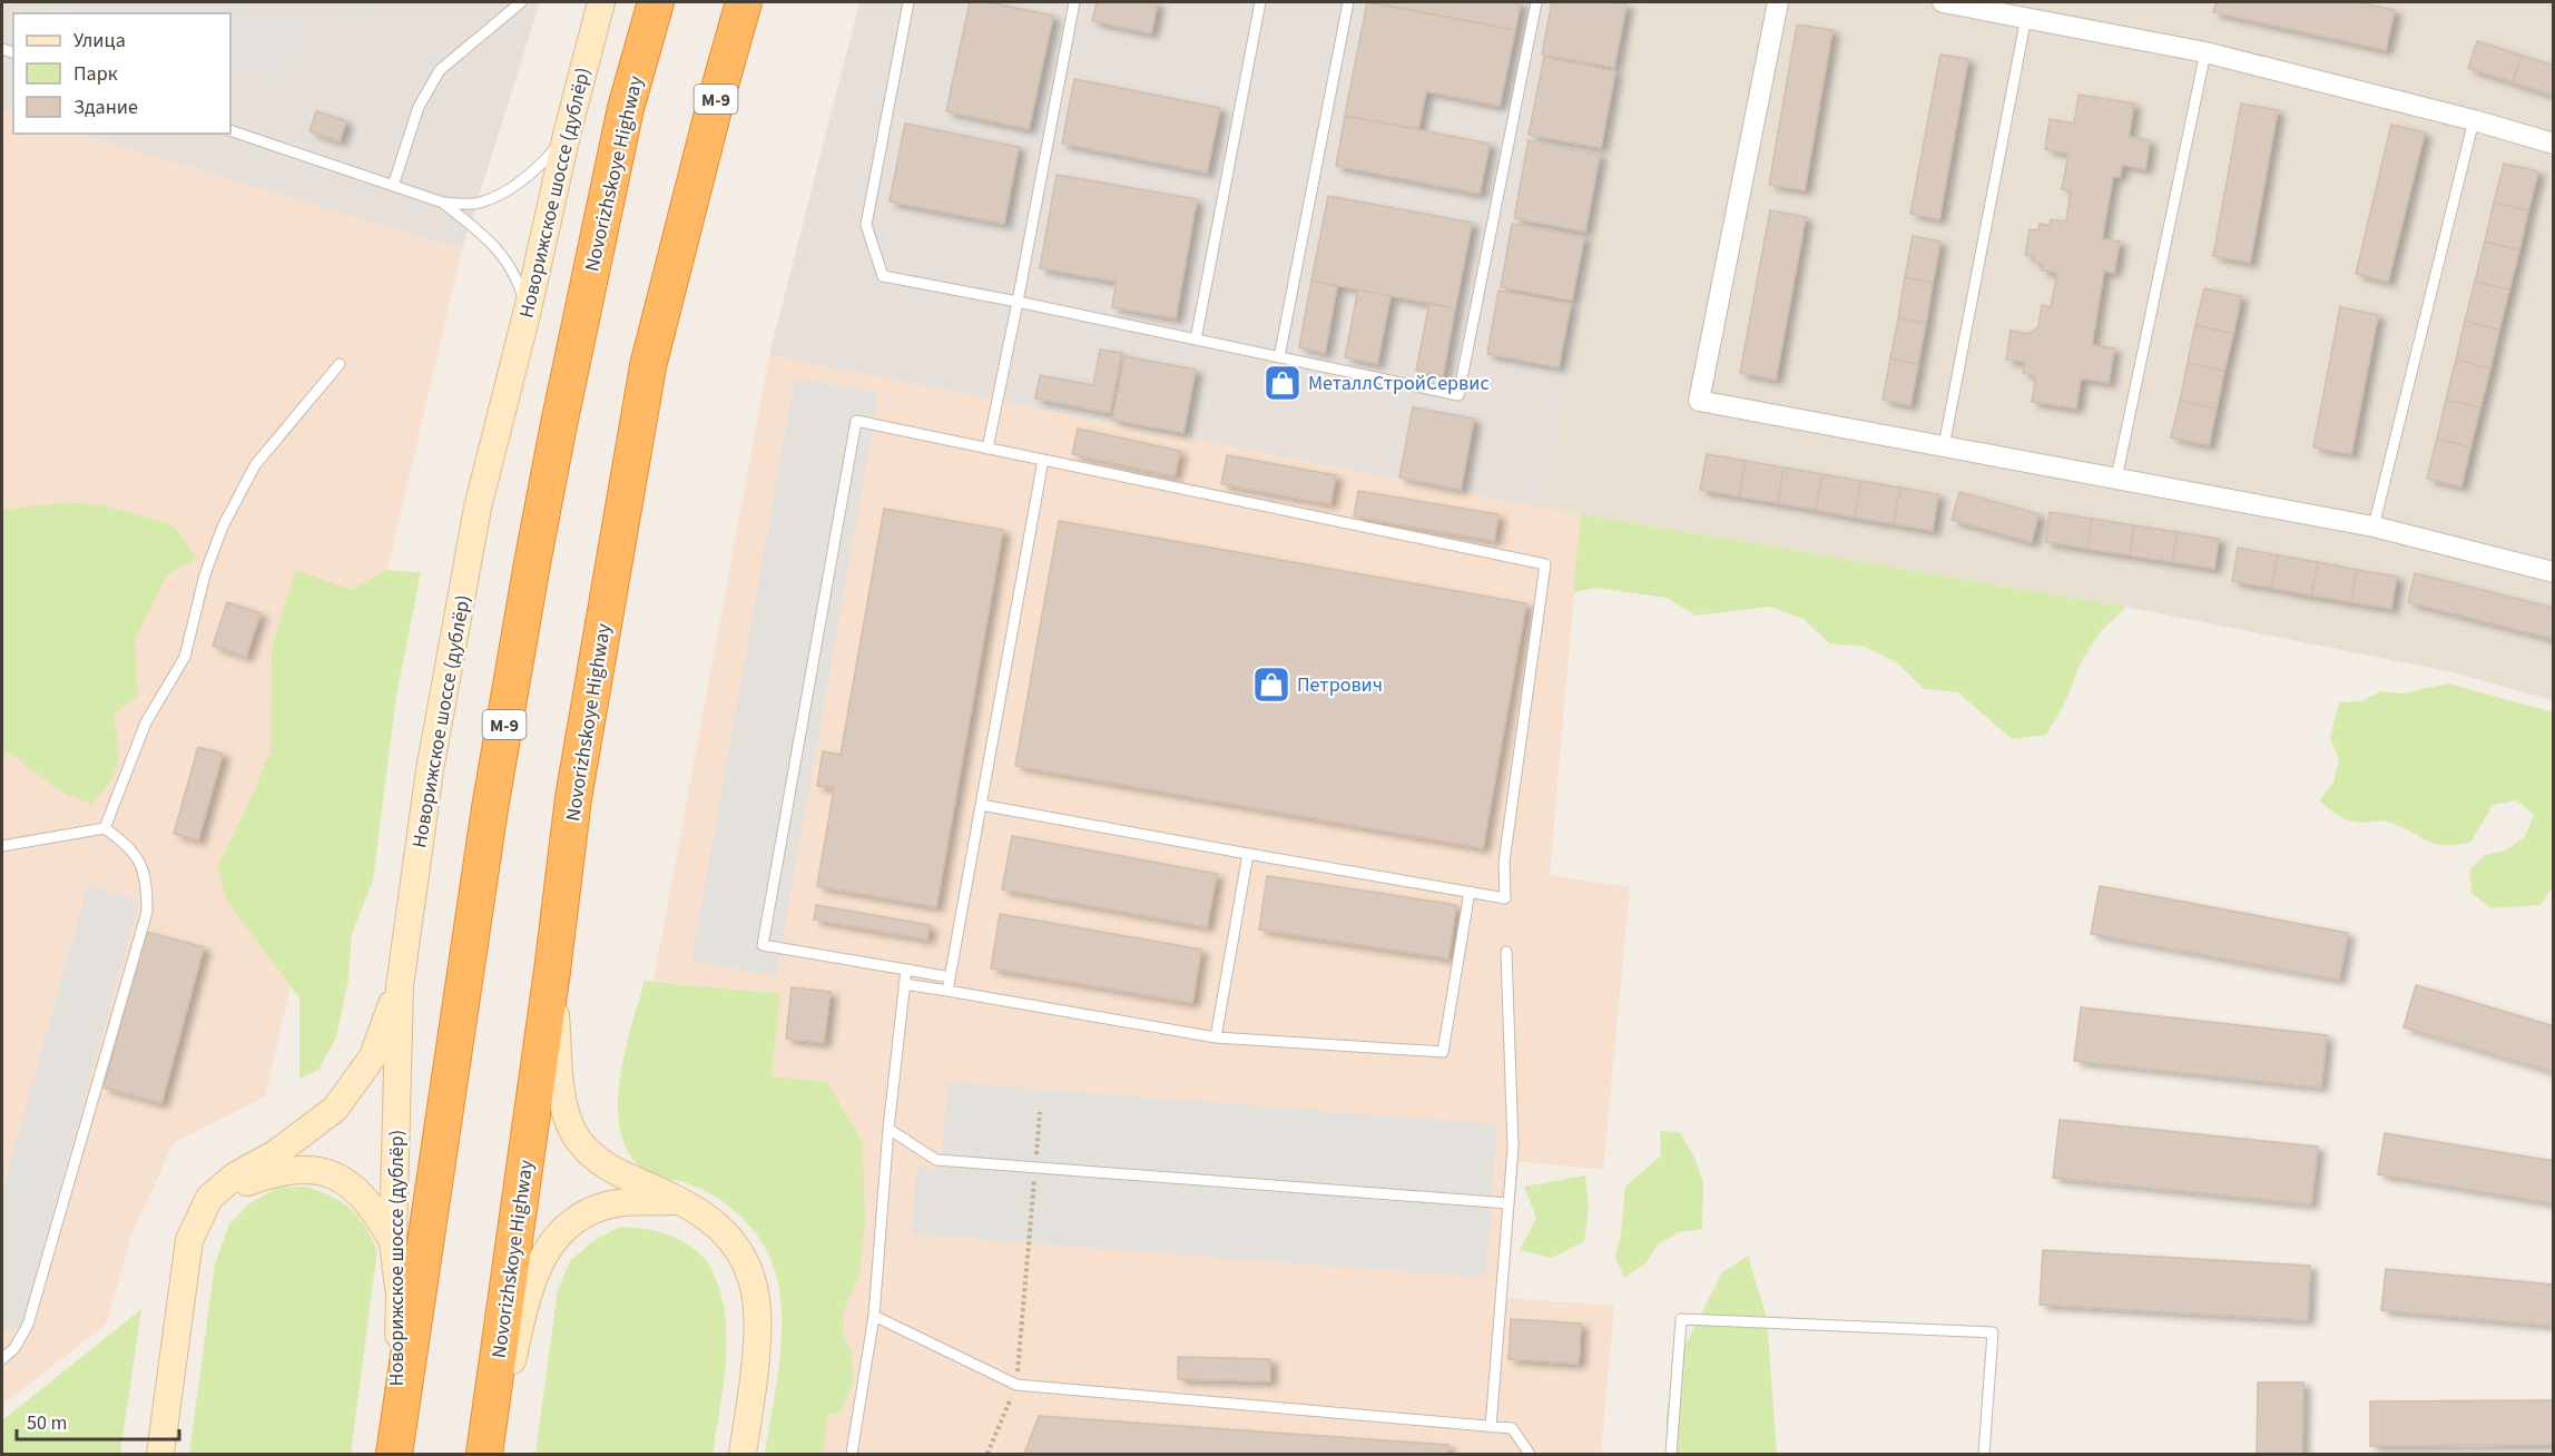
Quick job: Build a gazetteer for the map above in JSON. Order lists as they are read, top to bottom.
{
  "streets": {
    "highway": ["М-9", "Novorizhskoye Highway"],
    "street": ["Новорижское шоссе (дублёр)"]
  },
  "crossings": [
    ["М-9", "Novorizhskoye Highway"],
    ["Novorizhskoye Highway", "Новорижское шоссе (дублёр)"]
  ],
  "places": {
    "shop": ["МеталлСтройСервис", "Петрович"]
  },
  "legend": ["Улица", "Парк", "Здание"],
  "scale_bar": "50 m"
}
